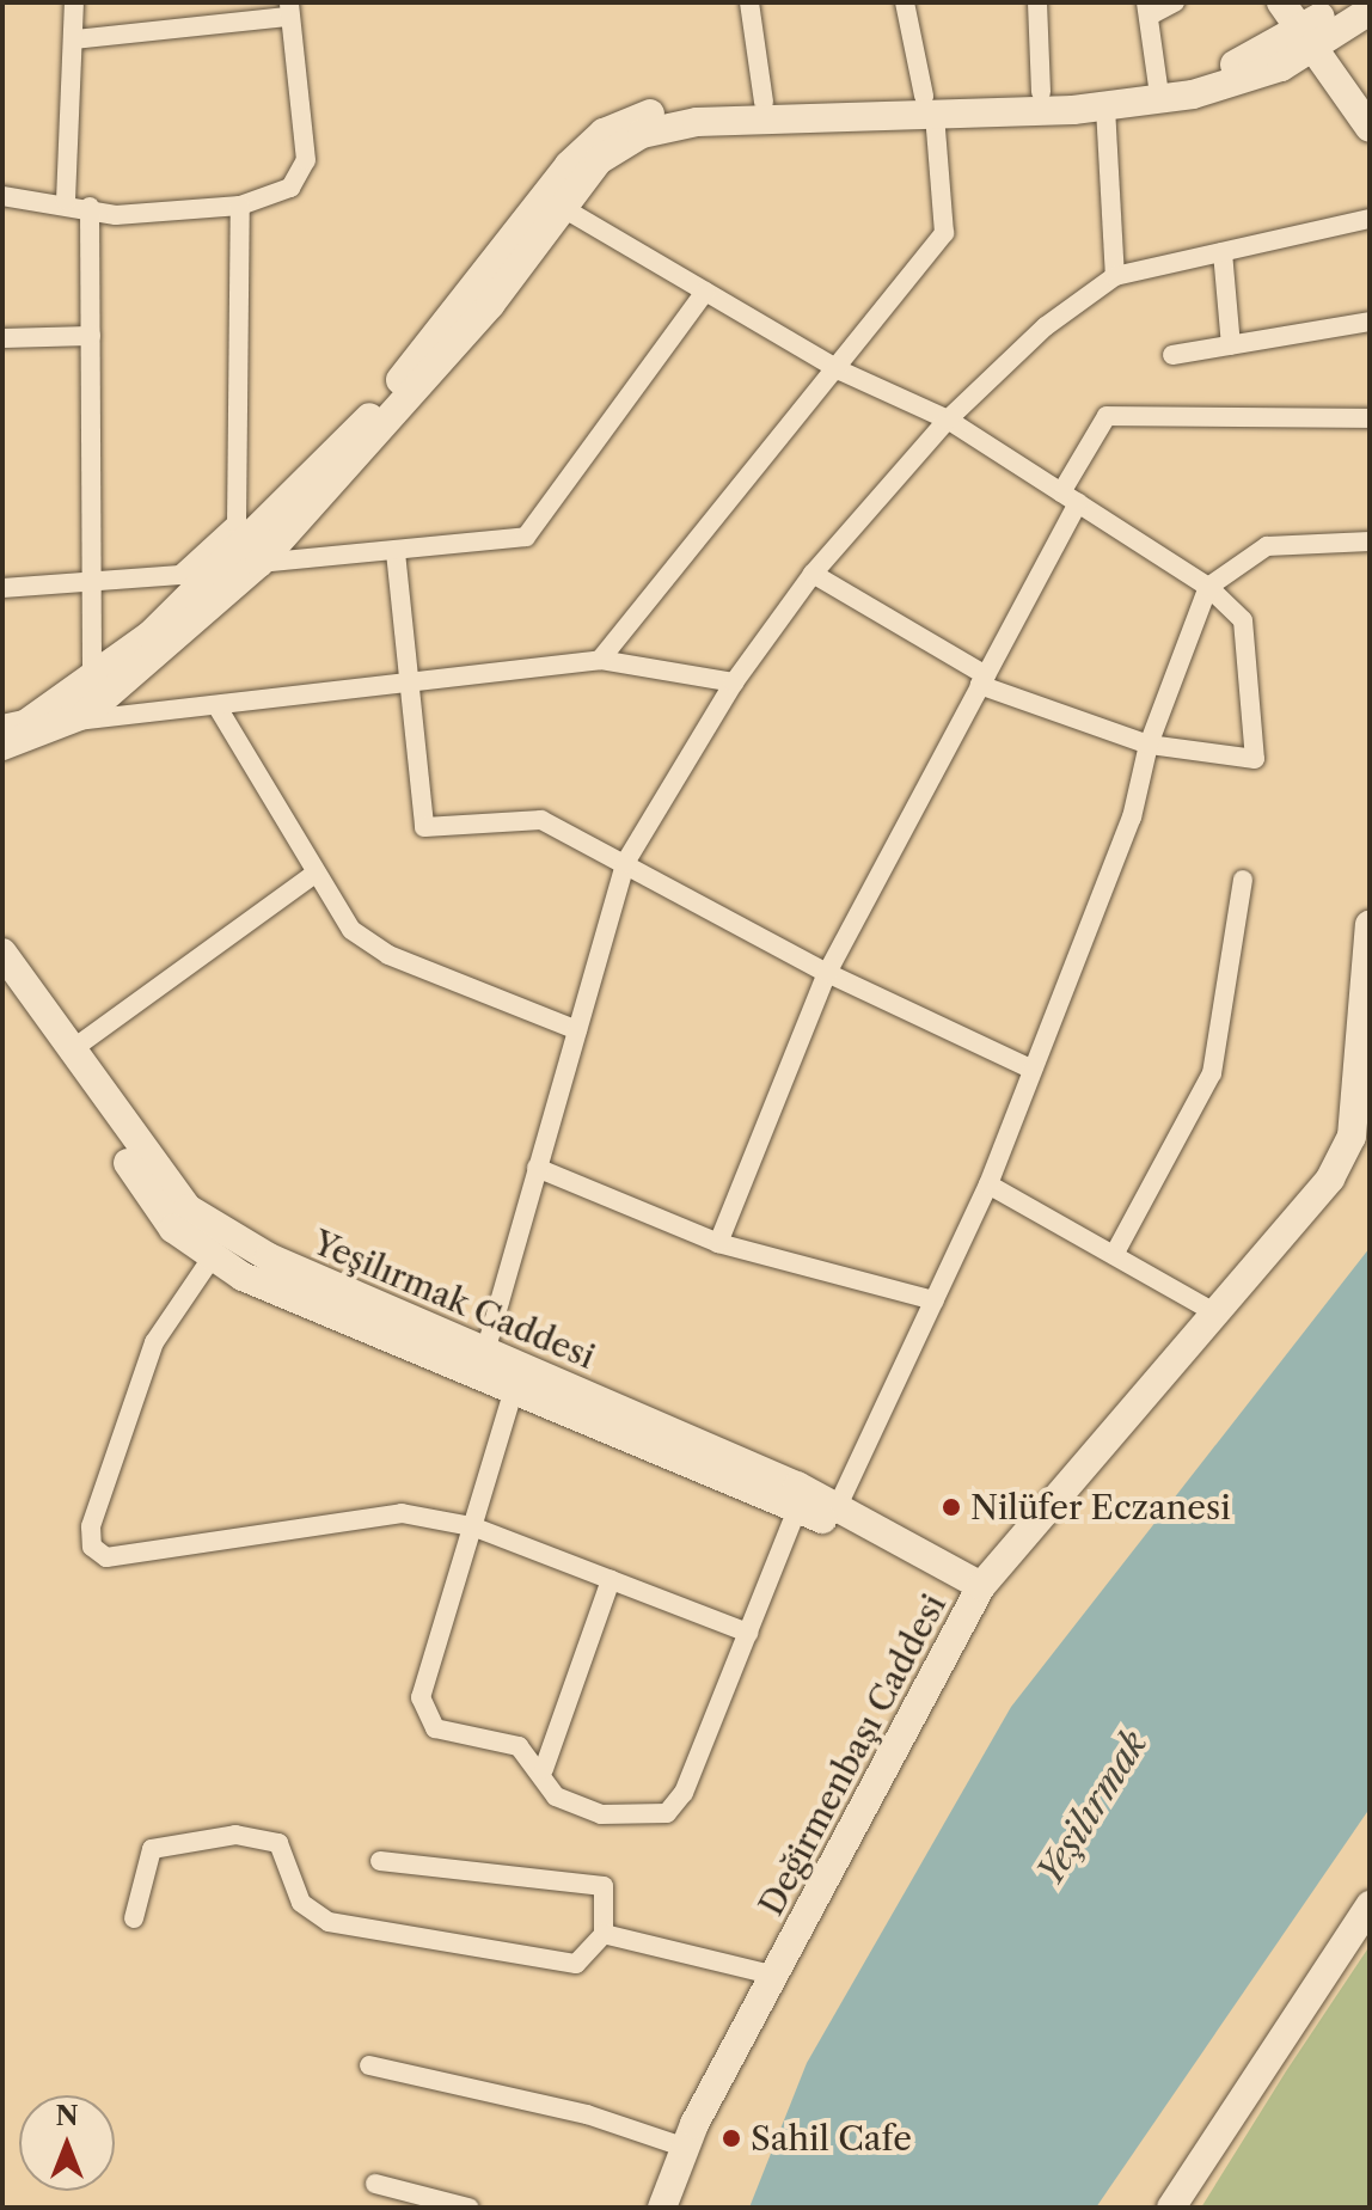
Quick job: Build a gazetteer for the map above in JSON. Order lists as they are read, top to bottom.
{
  "streets": {
    "main road": ["Yeşilırmak Caddesi", "Değirmenbaşı Caddesi"]
  },
  "crossings": [
    ["Yeşilırmak Caddesi", "Değirmenbaşı Caddesi"]
  ],
  "water": ["Yeşilırmak"],
  "places": ["Nilüfer Eczanesi", "Sahil Cafe"],
  "north": "top"
}
